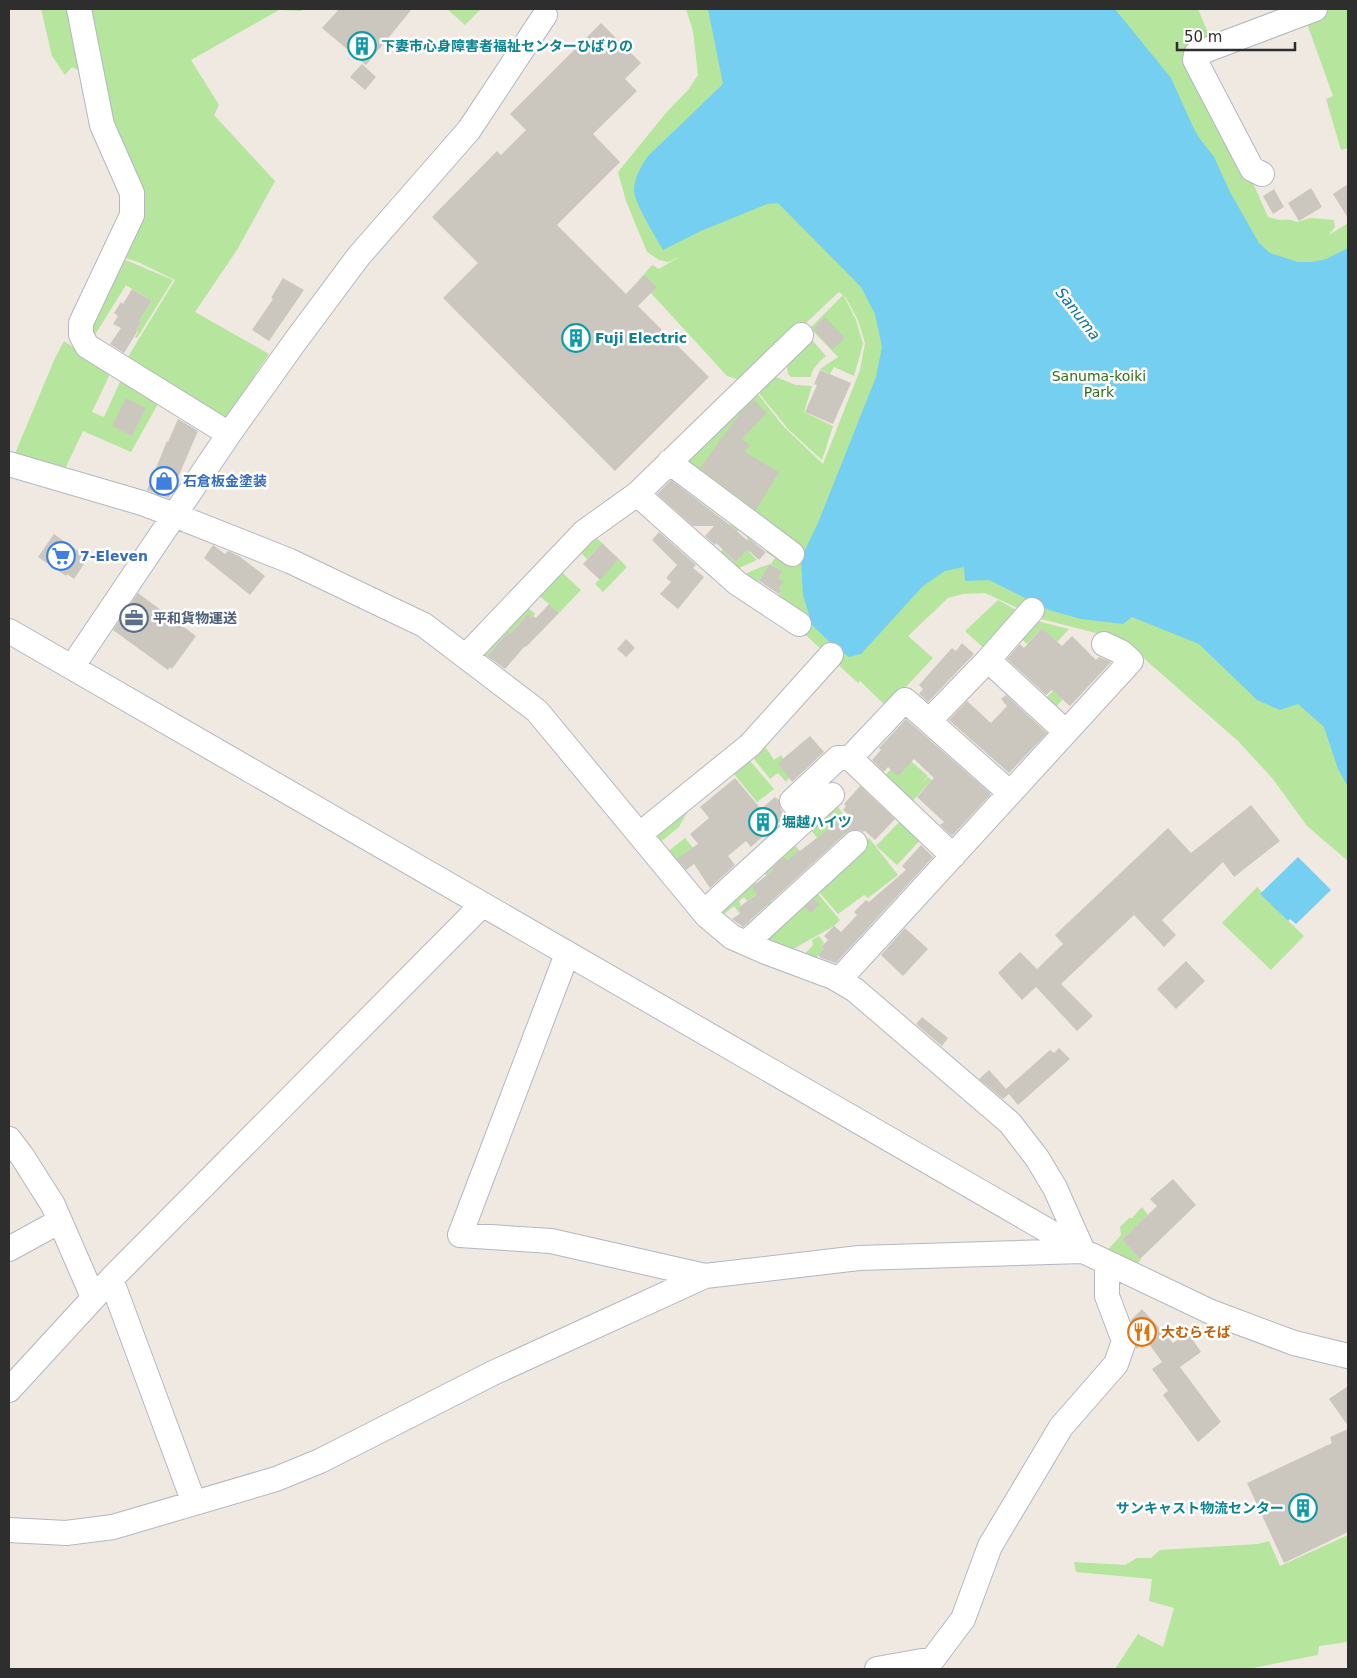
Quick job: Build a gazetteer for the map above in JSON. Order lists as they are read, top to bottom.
{
  "water": ["Sanuma"],
  "parks": ["Sanuma-koiki Park"],
  "places": {
    "building": [
      "下妻市心身障害者福祉センターひばりの",
      "Fuji Electric",
      "堀越ハイツ",
      "サンキャスト物流センター"
    ],
    "shop": ["石倉板金塗装"],
    "supermarket": ["7-Eleven"],
    "office": ["平和貨物運送"],
    "restaurant": ["大むらそば"]
  },
  "scale_bar": "50 m"
}
